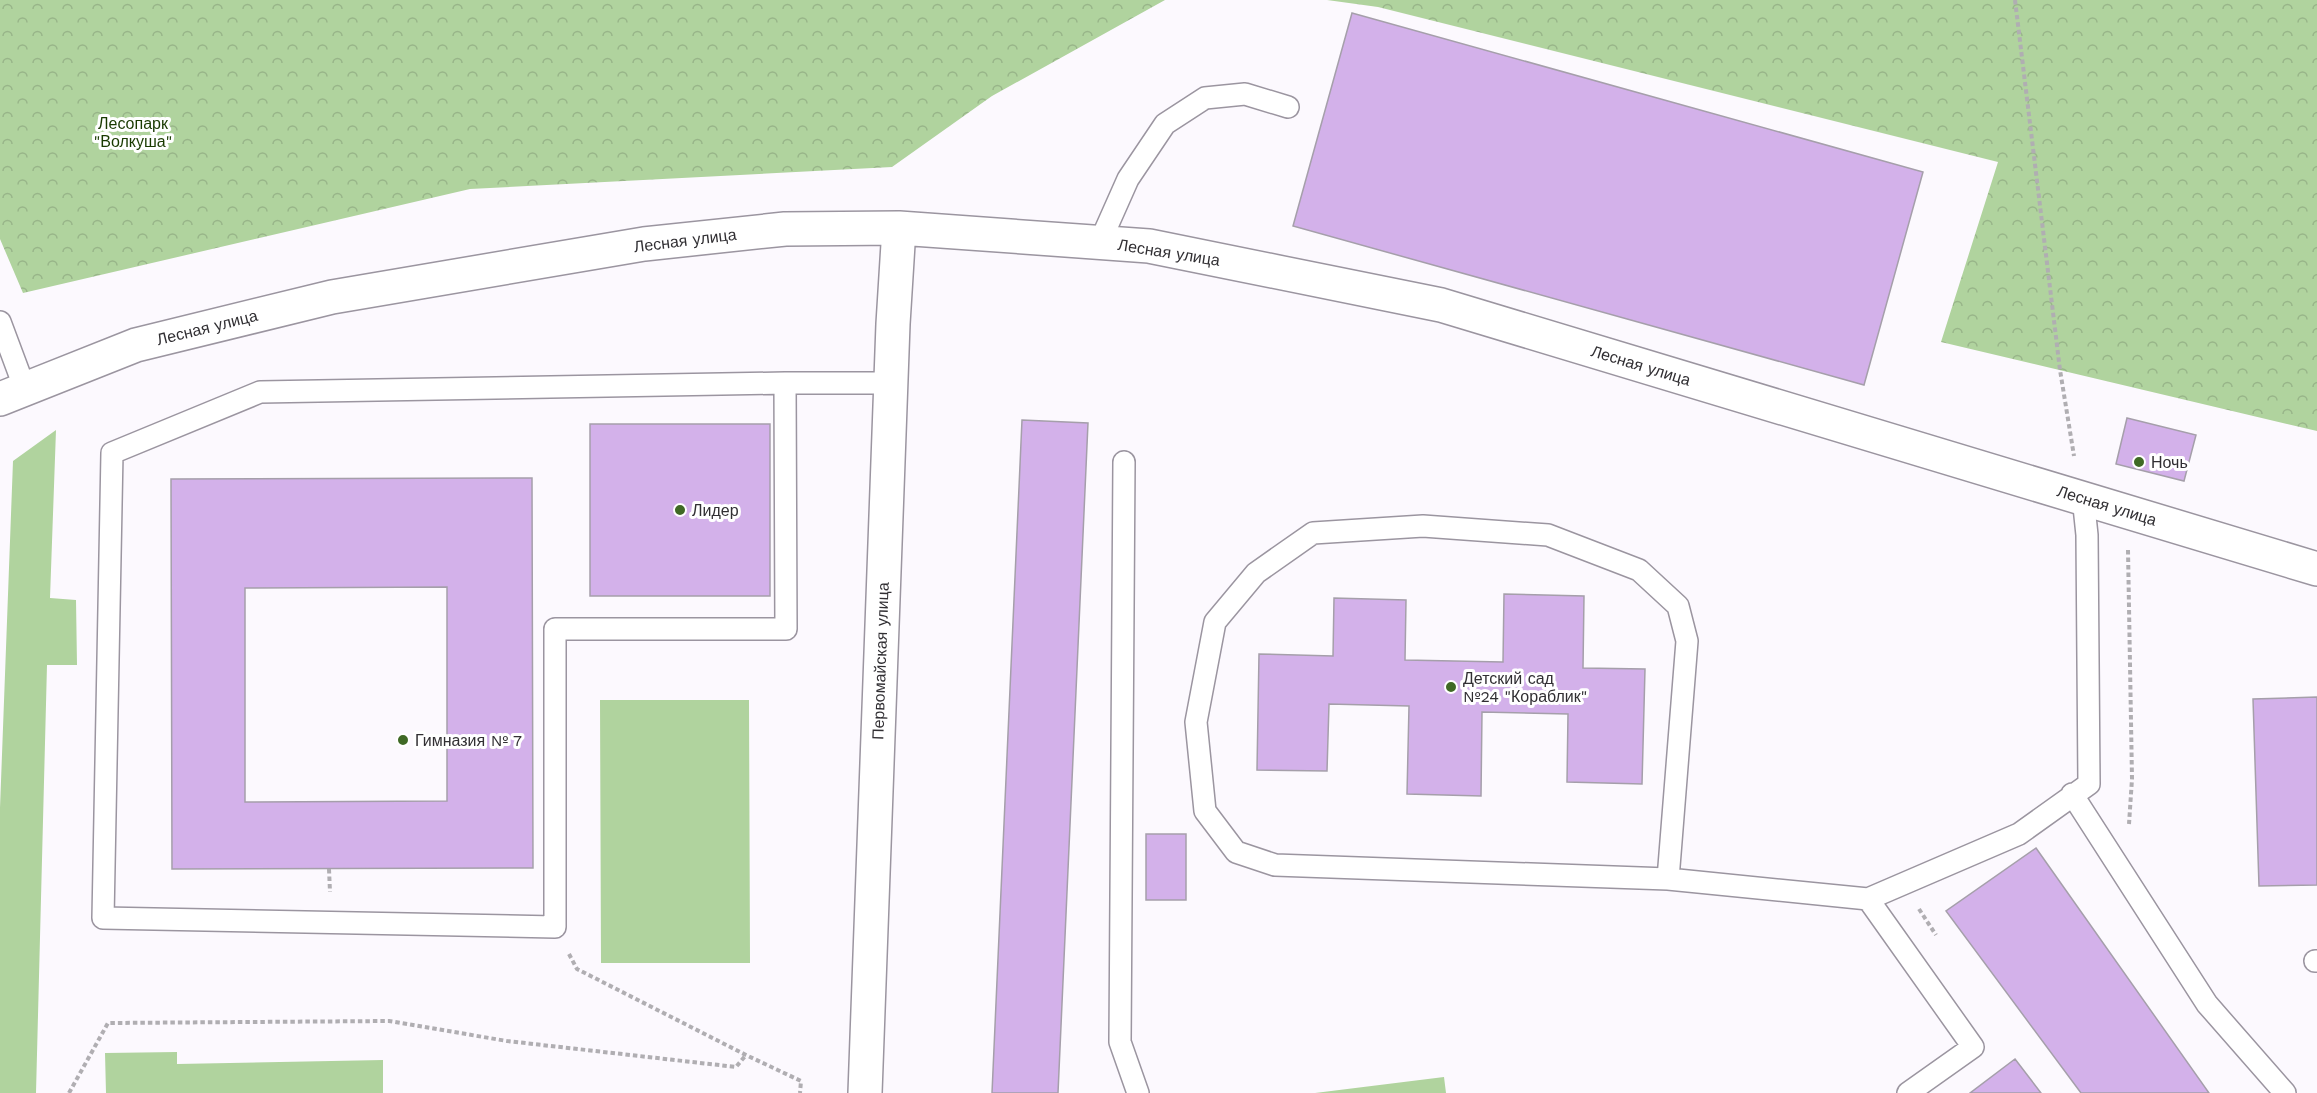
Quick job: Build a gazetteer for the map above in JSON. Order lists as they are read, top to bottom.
{
  "streets": {
    "street": ["Лесная улица", "Первомайская улица"]
  },
  "crossings": [
    ["Лесная улица", "Первомайская улица"]
  ],
  "parks": ["Лесопарк \"Волкуша\""],
  "places": [
    "Ночь",
    "Лидер",
    "Детский сад №24 \"Кораблик\"",
    "Гимназия № 7"
  ]
}
